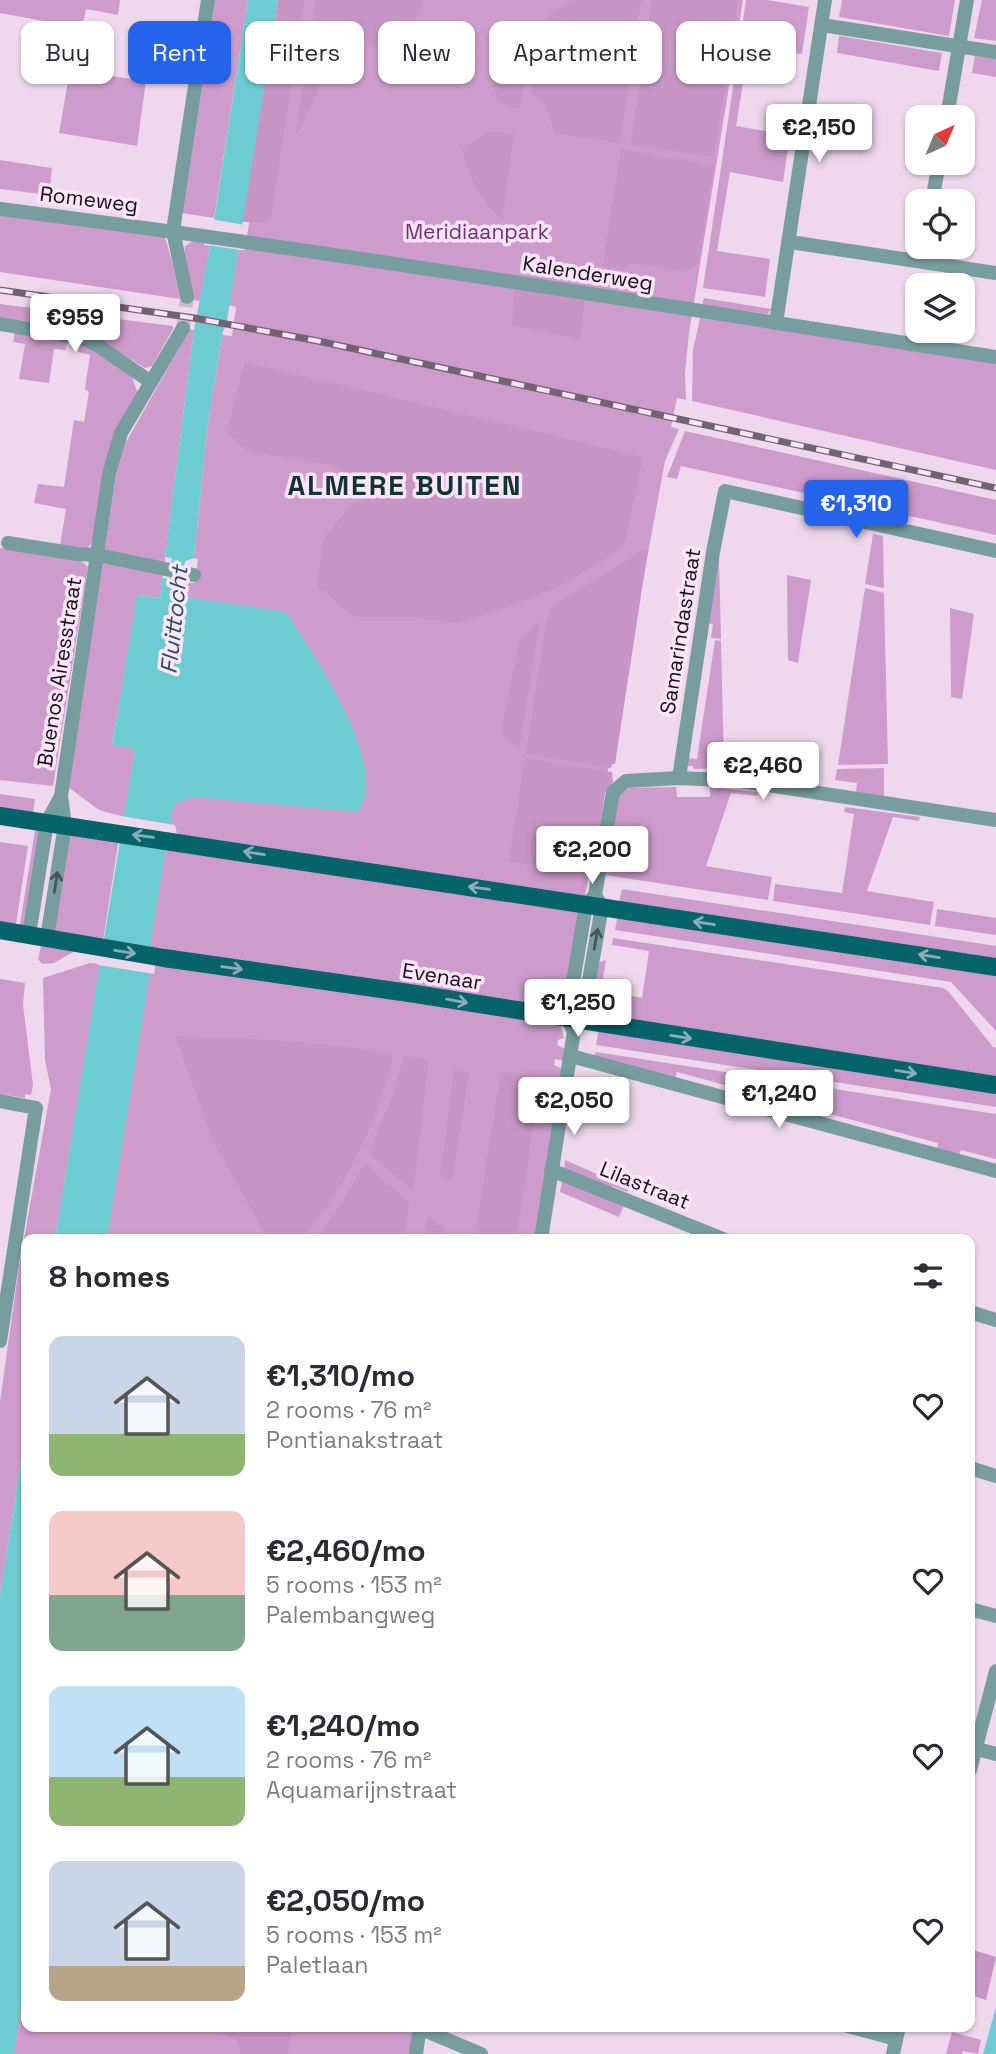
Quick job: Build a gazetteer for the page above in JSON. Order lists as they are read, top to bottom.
{
  "streets": {
    "main road": ["Evenaar"],
    "street": [
      "Romeweg",
      "Kalenderweg",
      "Samarindastraat",
      "Buenos Airesstraat",
      "Lilastraat"
    ]
  },
  "crossings": [
    ["Romeweg", "Kalenderweg"]
  ],
  "districts": ["ALMERE BUITEN"],
  "water": ["Fluittocht"],
  "parks": ["Meridiaanpark"],
  "north": "top right",
  "page": {
    "chip": [
      "Buy",
      "Rent",
      "Filters",
      "New",
      "Apartment",
      "House"
    ],
    "price": [
      "€2,150",
      "€959",
      "€1,310",
      "€2,460",
      "€2,200",
      "€1,250",
      "€1,240",
      "€2,050"
    ],
    "heading": "8 homes",
    "list": [
      {
        "name": "€1,310/mo",
        "note": "2 rooms · 76 m² · Pontianakstraat"
      },
      {
        "name": "€2,460/mo",
        "note": "5 rooms · 153 m² · Palembangweg"
      },
      {
        "name": "€1,240/mo",
        "note": "2 rooms · 76 m² · Aquamarijnstraat"
      },
      {
        "name": "€2,050/mo",
        "note": "5 rooms · 153 m² · Paletlaan"
      }
    ]
  }
}
